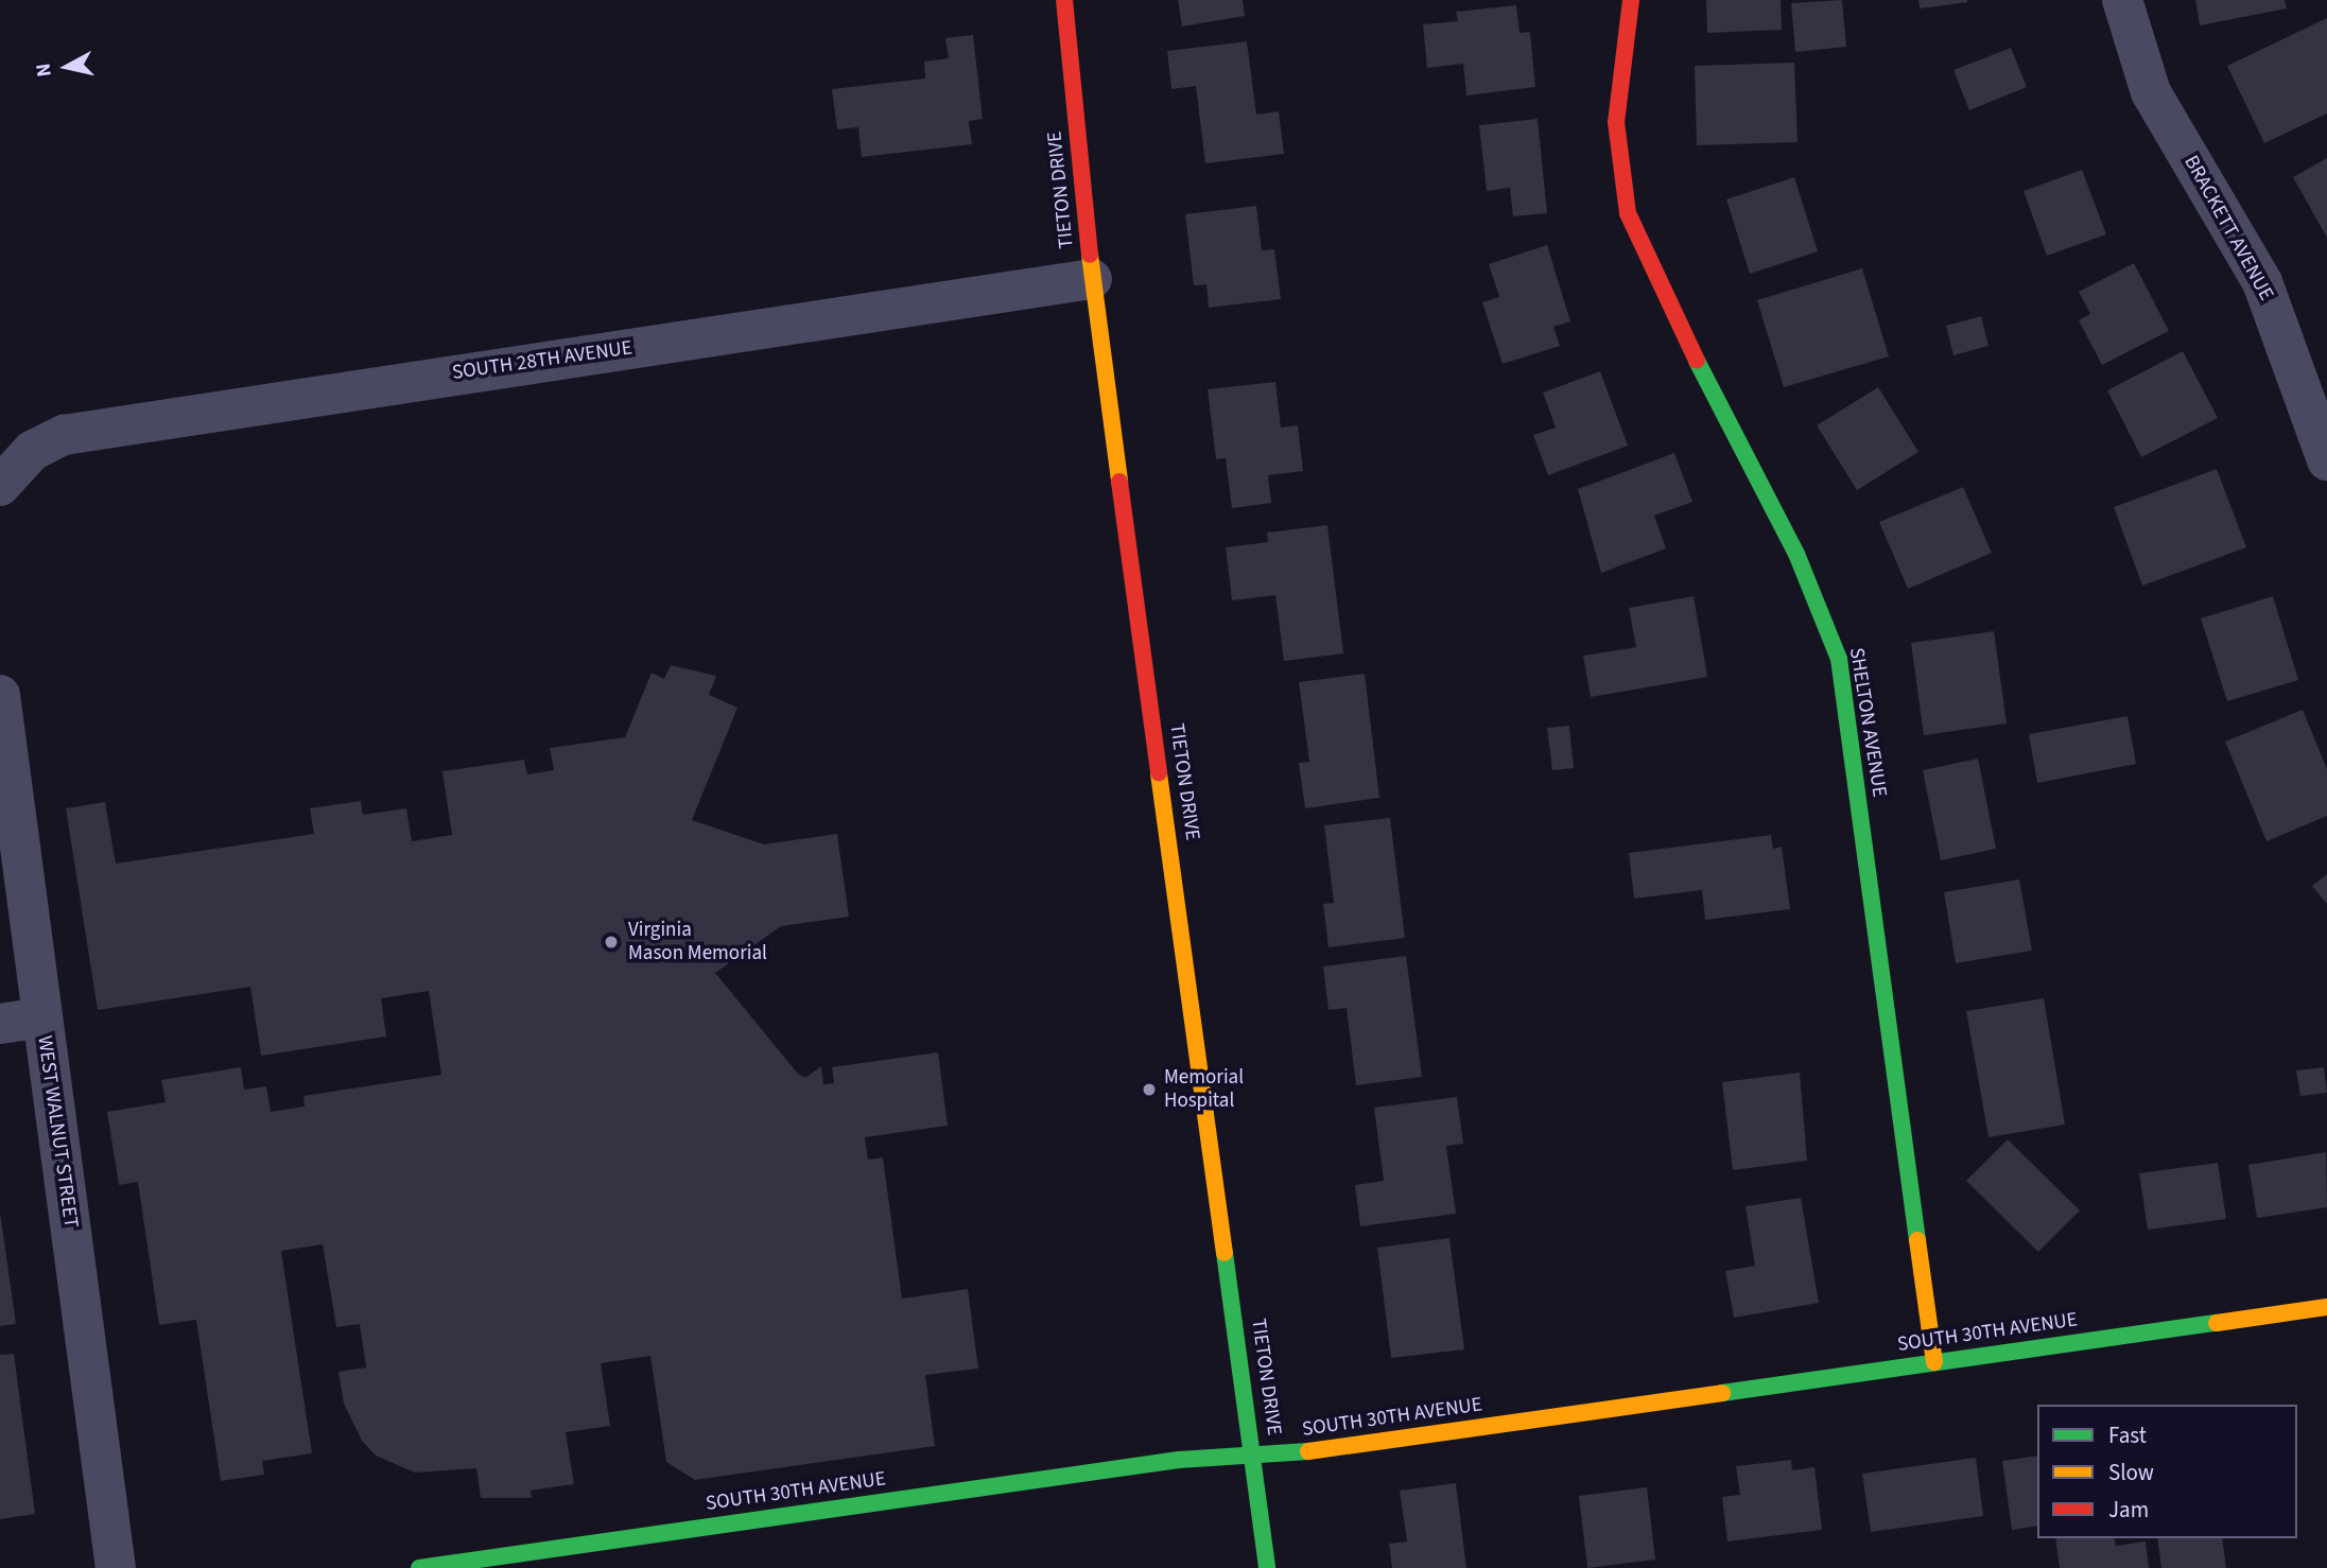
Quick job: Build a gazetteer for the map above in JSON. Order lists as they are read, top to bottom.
{
  "streets": {
    "street": [
      "TIETON DRIVE",
      "BRACKETT AVENUE",
      "SOUTH 28TH AVENUE",
      "SHELTON AVENUE",
      "WEST WALNUT STREET",
      "SOUTH 30TH AVENUE"
    ]
  },
  "crossings": [
    ["TIETON DRIVE", "SOUTH 28TH AVENUE"],
    ["TIETON DRIVE", "SOUTH 30TH AVENUE"],
    ["SHELTON AVENUE", "SOUTH 30TH AVENUE"]
  ],
  "places": ["Virginia Mason Memorial", "Memorial Hospital"],
  "legend": ["Fast", "Slow", "Jam"],
  "north": "left"
}
